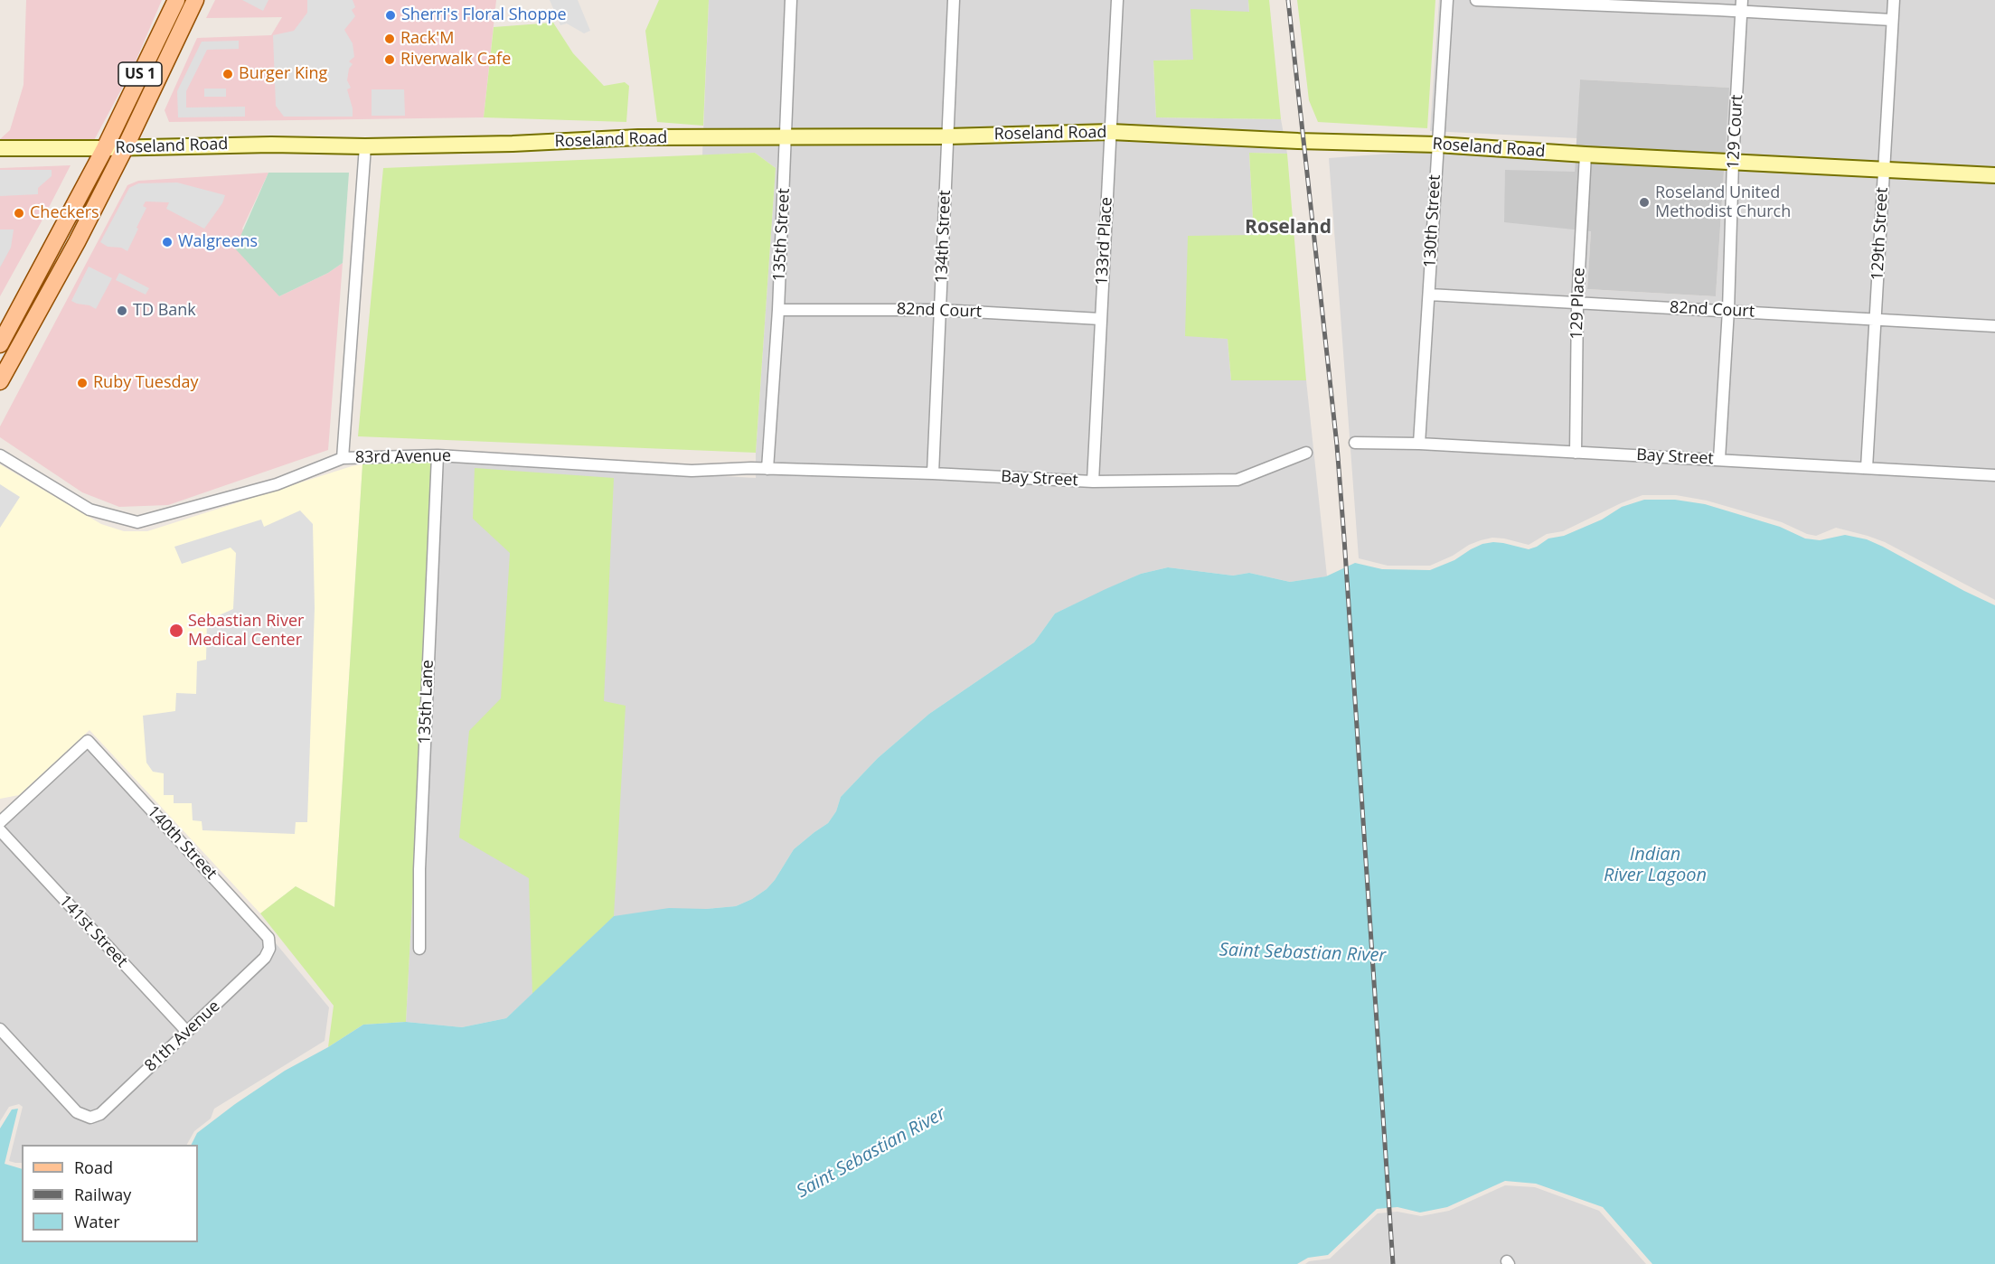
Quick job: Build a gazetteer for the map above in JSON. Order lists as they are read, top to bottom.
{
  "streets": {
    "main road": ["US 1", "Roseland Road"],
    "street": [
      "129 Court",
      "130th Street",
      "129th Street",
      "135th Street",
      "134th Street",
      "133rd Place",
      "129 Place",
      "82nd Court",
      "83rd Avenue",
      "Bay Street",
      "135th Lane",
      "140th Street",
      "141st Street",
      "81th Avenue"
    ]
  },
  "crossings": [
    ["US 1", "Roseland Road"],
    ["129 Court", "Roseland Road"],
    ["129 Court", "82nd Court"],
    ["129 Court", "Bay Street"],
    ["Roseland Road", "130th Street"],
    ["Roseland Road", "129th Street"],
    ["Roseland Road", "135th Street"],
    ["Roseland Road", "134th Street"],
    ["Roseland Road", "133rd Place"],
    ["Roseland Road", "129 Place"],
    ["130th Street", "82nd Court"],
    ["130th Street", "Bay Street"],
    ["129th Street", "82nd Court"],
    ["129th Street", "Bay Street"],
    ["135th Street", "82nd Court"],
    ["135th Street", "83rd Avenue"],
    ["135th Street", "Bay Street"],
    ["134th Street", "82nd Court"],
    ["134th Street", "Bay Street"],
    ["133rd Place", "82nd Court"],
    ["133rd Place", "Bay Street"],
    ["129 Place", "82nd Court"],
    ["129 Place", "Bay Street"],
    ["83rd Avenue", "Bay Street"],
    ["83rd Avenue", "135th Lane"],
    ["140th Street", "81th Avenue"],
    ["141st Street", "81th Avenue"]
  ],
  "districts": ["Roseland"],
  "water": ["Indian River Lagoon", "Saint Sebastian River"],
  "places": [
    "Sherri's Floral Shoppe",
    "Rack'M",
    "Riverwalk Cafe",
    "Burger King",
    "Roseland United Methodist Church",
    "Checkers",
    "Walgreens",
    "TD Bank",
    "Ruby Tuesday",
    "Sebastian River Medical Center"
  ],
  "legend": ["Road", "Railway", "Water"]
}
